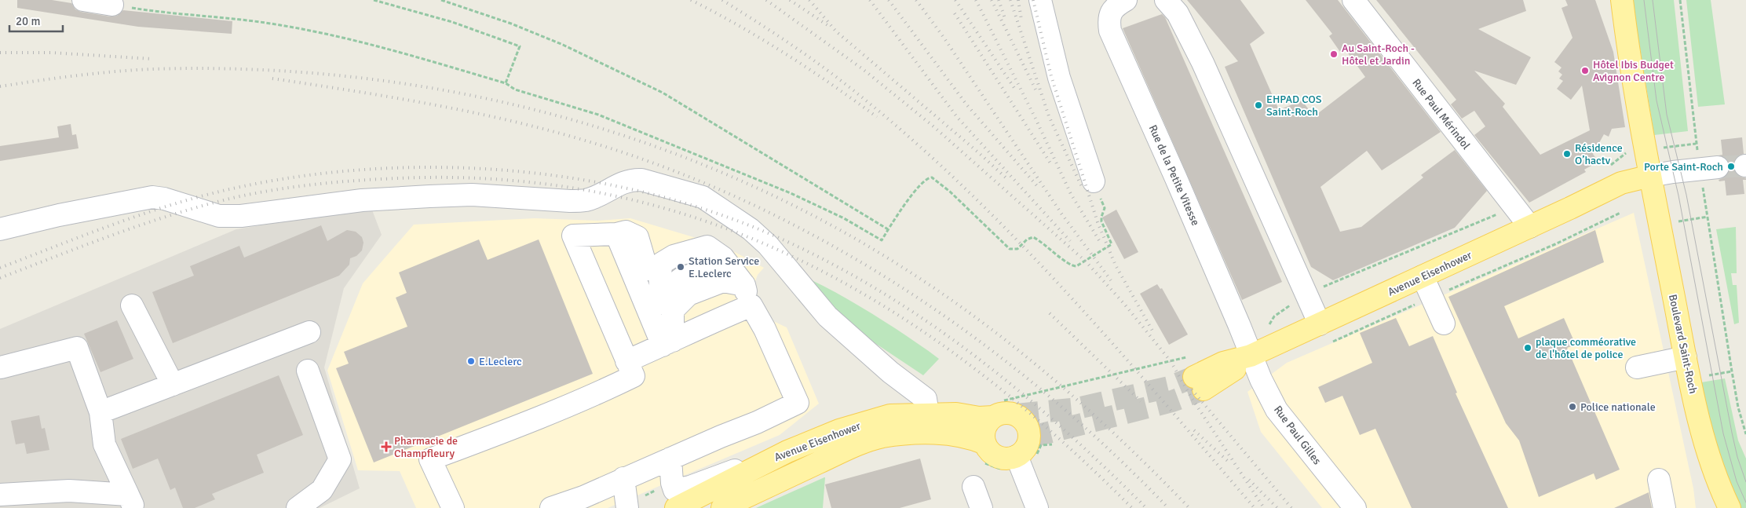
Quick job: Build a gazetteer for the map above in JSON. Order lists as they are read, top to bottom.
{
  "streets": {
    "main road": ["Avenue Eisenhower", "Boulevard Saint-Roch"],
    "street": ["Rue Paul Mérindol", "Rue de la Petite Vitesse", "Rue Paul Gilles"]
  },
  "crossings": [
    ["Rue Paul Mérindol", "Avenue Eisenhower"],
    ["Rue de la Petite Vitesse", "Avenue Eisenhower"],
    ["Rue de la Petite Vitesse", "Rue Paul Gilles"],
    ["Avenue Eisenhower", "Boulevard Saint-Roch"],
    ["Avenue Eisenhower", "Rue Paul Gilles"]
  ],
  "places": {
    "other": [
      "Au Saint-Roch - Hôtel et Jardin",
      "Hôtel Ibis Budget Avignon Centre",
      "EHPAD COS Saint-Roch",
      "Résidence O’hactv",
      "Porte Saint-Roch",
      "Station Service E.Leclerc",
      "plaque comméorative de l'hôtel de police",
      "E.Leclerc",
      "Police nationale"
    ],
    "health": ["Pharmacie de Champfleury"]
  },
  "scale_bar": "20 m"
}
